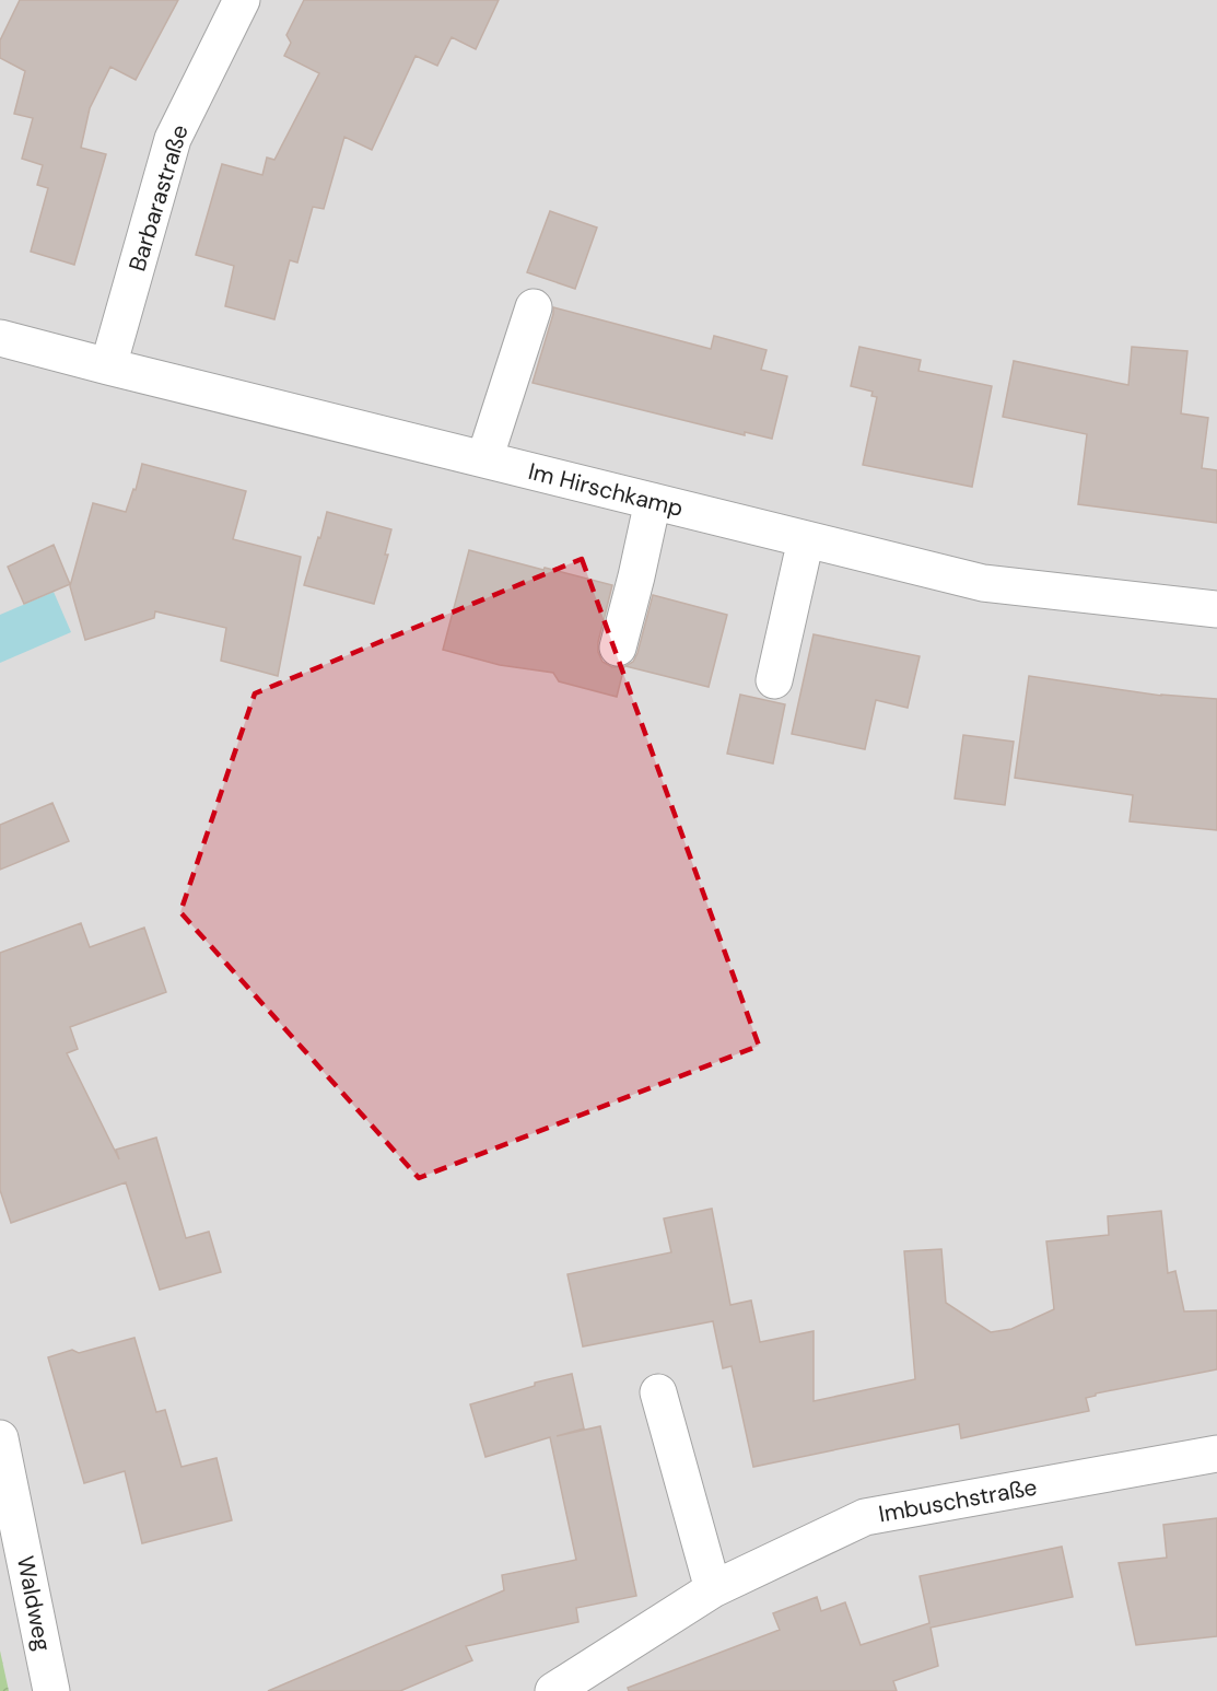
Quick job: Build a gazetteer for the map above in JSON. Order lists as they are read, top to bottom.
{
  "streets": {
    "street": [
      "Barbarastraße",
      "Im Hirschkamp",
      "Imbuschstraße",
      "Waldweg"
    ]
  },
  "crossings": [
    ["Barbarastraße", "Im Hirschkamp"]
  ]
}
